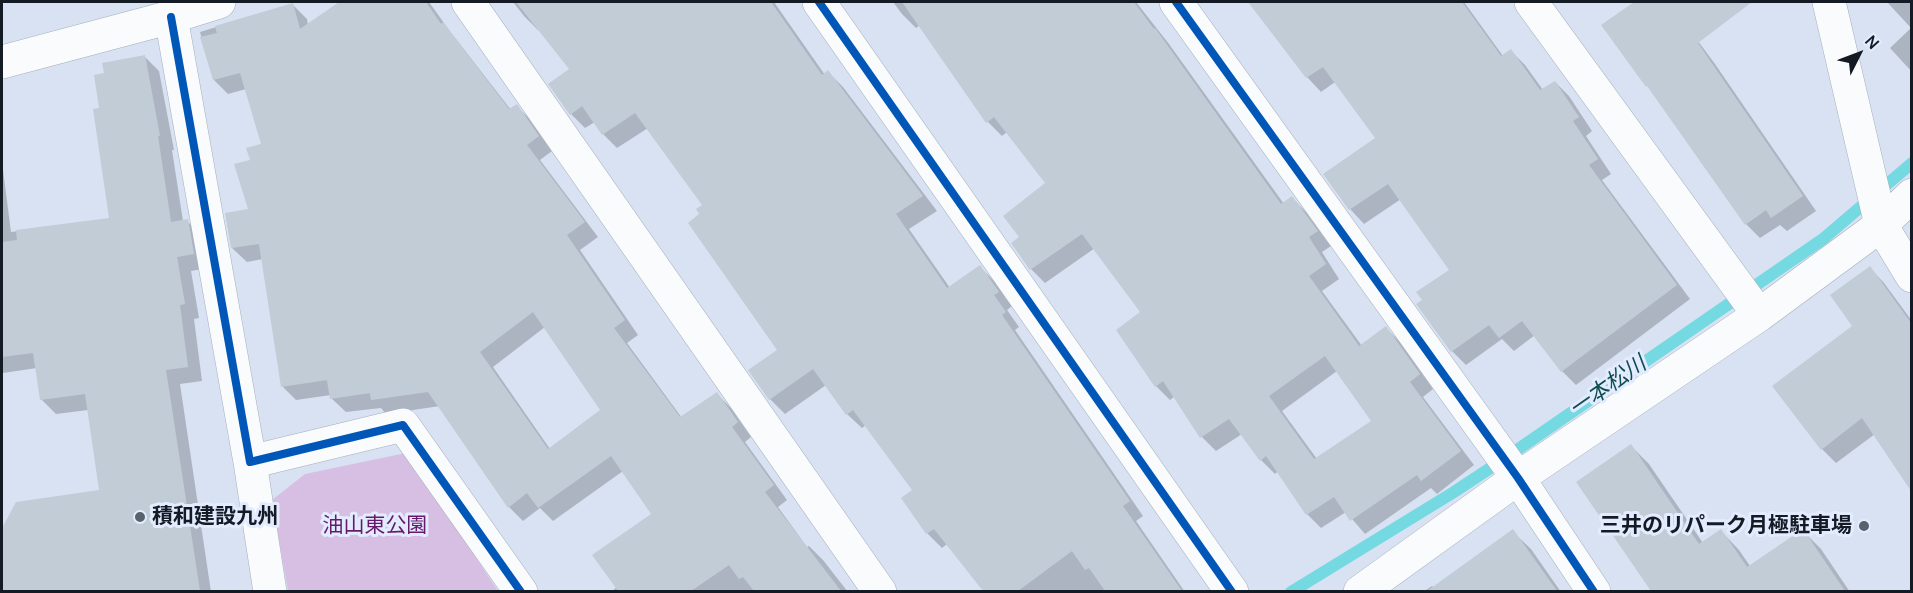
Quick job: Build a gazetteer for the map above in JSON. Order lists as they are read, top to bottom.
{
  "water": ["一本松川"],
  "parks": ["油山東公園"],
  "places": ["積和建設九州", "三井のリパーク月極駐車場"],
  "north": "top right"
}
